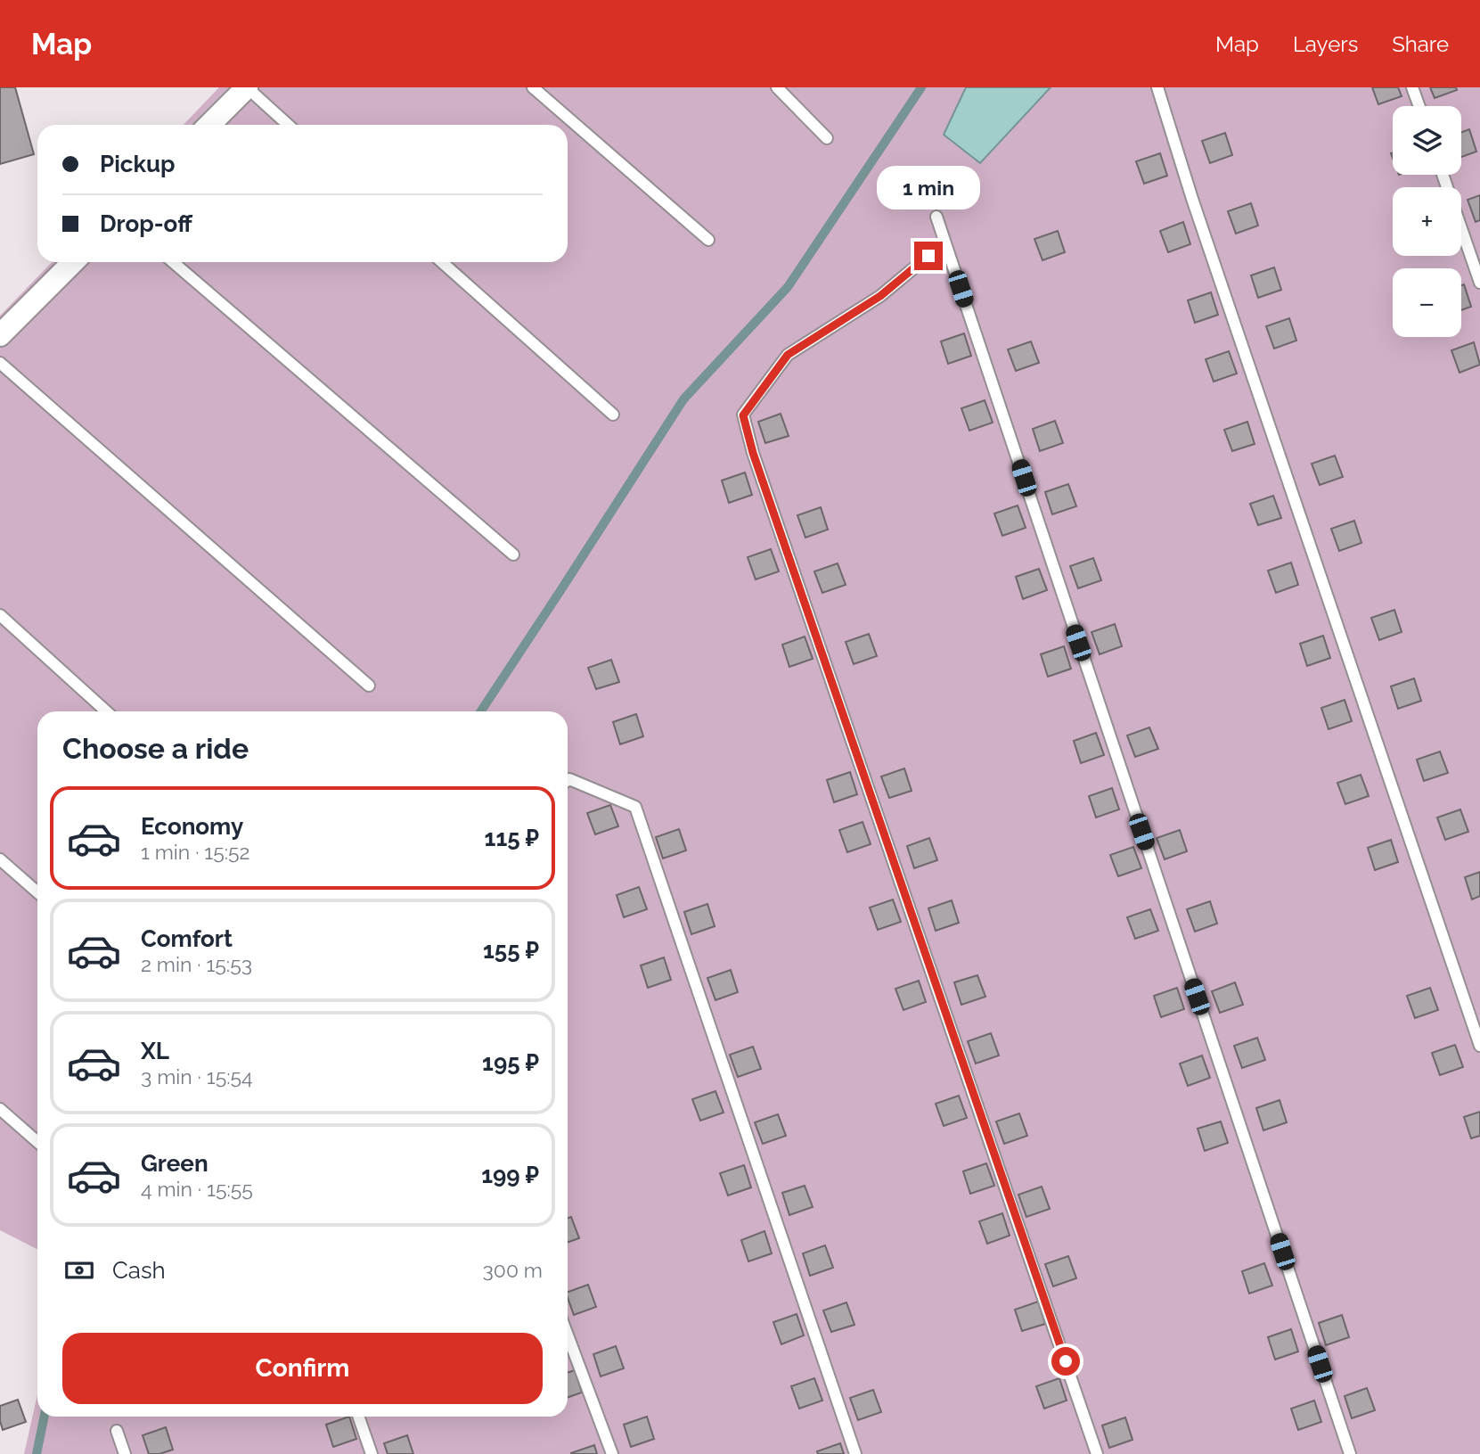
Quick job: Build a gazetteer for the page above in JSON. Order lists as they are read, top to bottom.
{
  "page": {
    "header": "Map",
    "nav": ["Map", "Layers", "Share"],
    "map_buttons": ["+", "−"],
    "banner": ["Pickup", "Drop-off"],
    "bubble": "1 min",
    "heading": "Choose a ride",
    "list": [
      {
        "name": "Economy",
        "note": "1 min · 15:52",
        "value": "115 ₽"
      },
      {
        "name": "Comfort",
        "note": "2 min · 15:53",
        "value": "155 ₽"
      },
      {
        "name": "XL",
        "note": "3 min · 15:54",
        "value": "195 ₽"
      },
      {
        "name": "Green",
        "note": "4 min · 15:55",
        "value": "199 ₽"
      }
    ],
    "pay": ["Cash", "300 m"],
    "buttons": "Confirm"
  }
}
